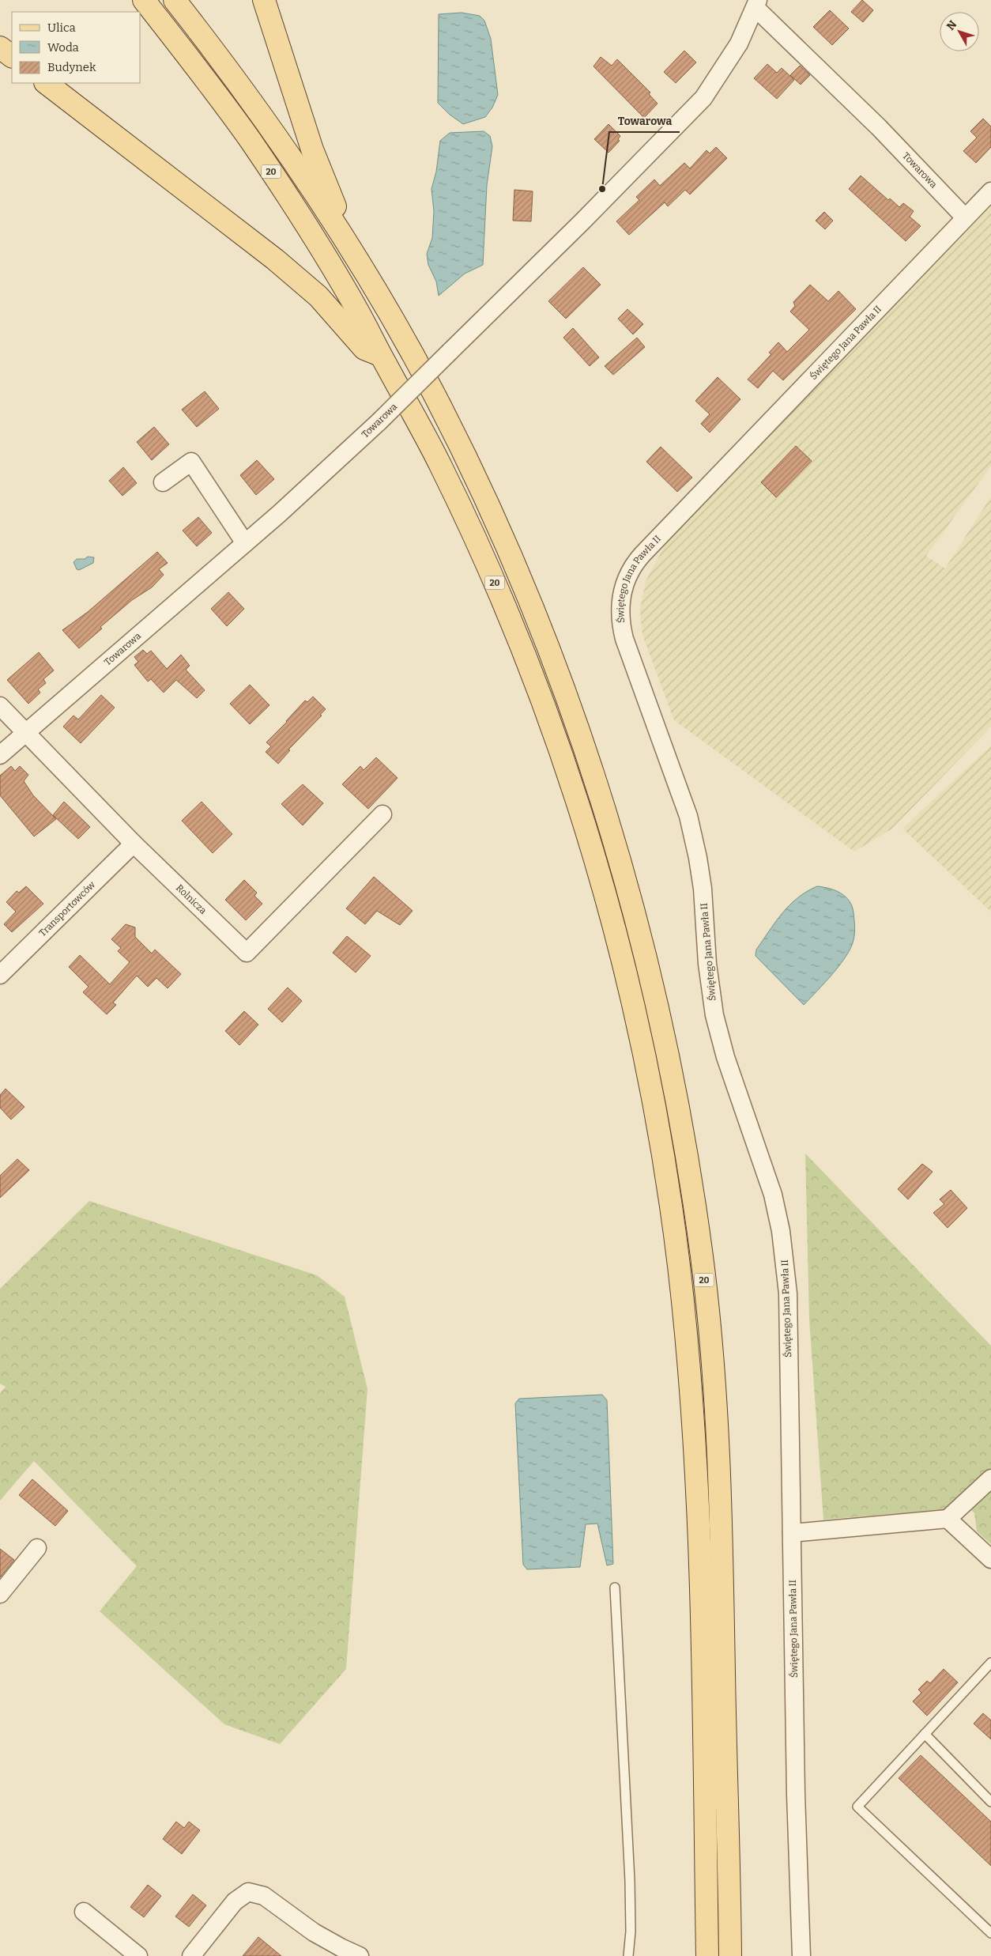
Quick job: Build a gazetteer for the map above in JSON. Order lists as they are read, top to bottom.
{
  "streets": {
    "main road": ["20"],
    "street": [
      "Towarowa",
      "Świętego Jana Pawła II",
      "Rolnicza",
      "Transportowców"
    ]
  },
  "crossings": [
    ["Towarowa", "Świętego Jana Pawła II"],
    ["Towarowa", "Rolnicza"],
    ["Rolnicza", "Transportowców"]
  ],
  "places": ["Towarowa"],
  "legend": ["Ulica", "Woda", "Budynek"],
  "north": "top left"
}
